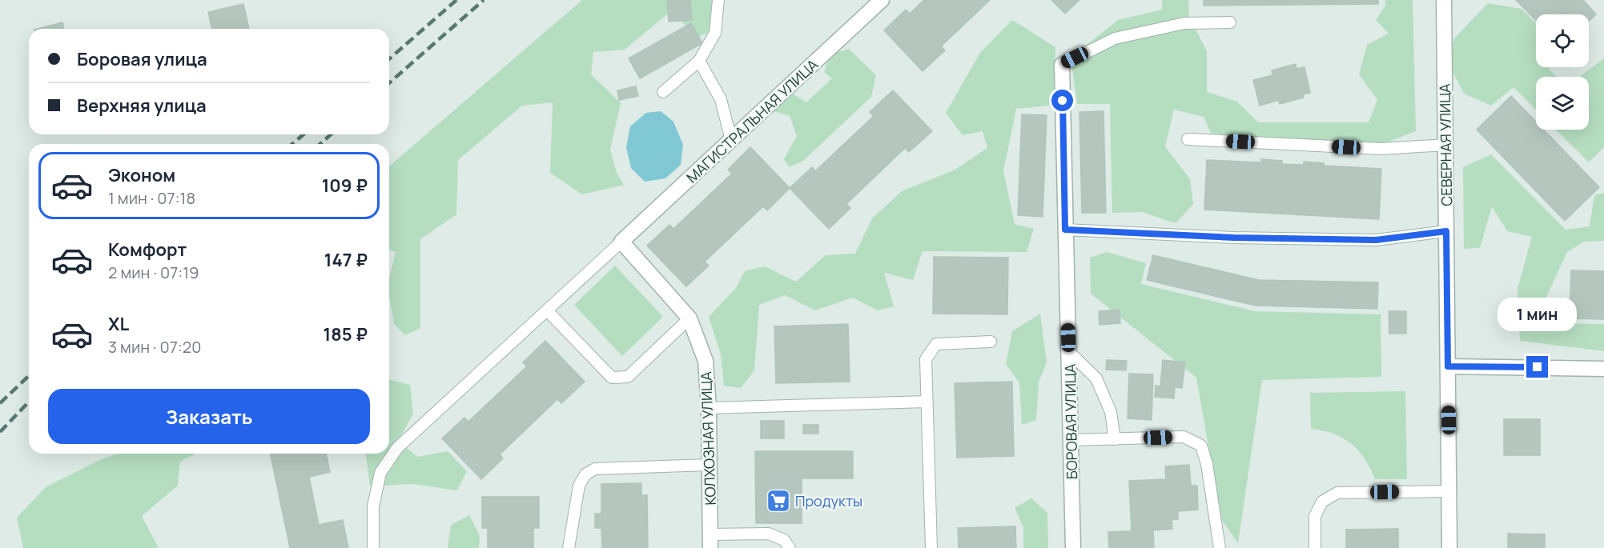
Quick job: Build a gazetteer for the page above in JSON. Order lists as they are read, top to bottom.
{
  "streets": {
    "street": [
      "МАГИСТРАЛЬНАЯ УЛИЦА",
      "СЕВЕРНАЯ УЛИЦА",
      "БОРОВАЯ УЛИЦА",
      "КОЛХОЗНАЯ УЛИЦА"
    ]
  },
  "crossings": [
    ["МАГИСТРАЛЬНАЯ УЛИЦА", "КОЛХОЗНАЯ УЛИЦА"]
  ],
  "places": {
    "supermarket": ["Продукты"]
  },
  "page": {
    "banner": ["Боровая улица", "Верхняя улица"],
    "list": [
      {
        "name": "Эконом",
        "note": "1 мин · 07:18",
        "value": "109 ₽"
      },
      {
        "name": "Комфорт",
        "note": "2 мин · 07:19",
        "value": "147 ₽"
      },
      {
        "name": "XL",
        "note": "3 мин · 07:20",
        "value": "185 ₽"
      }
    ],
    "bubble": "1 мин",
    "buttons": "Заказать"
  }
}
